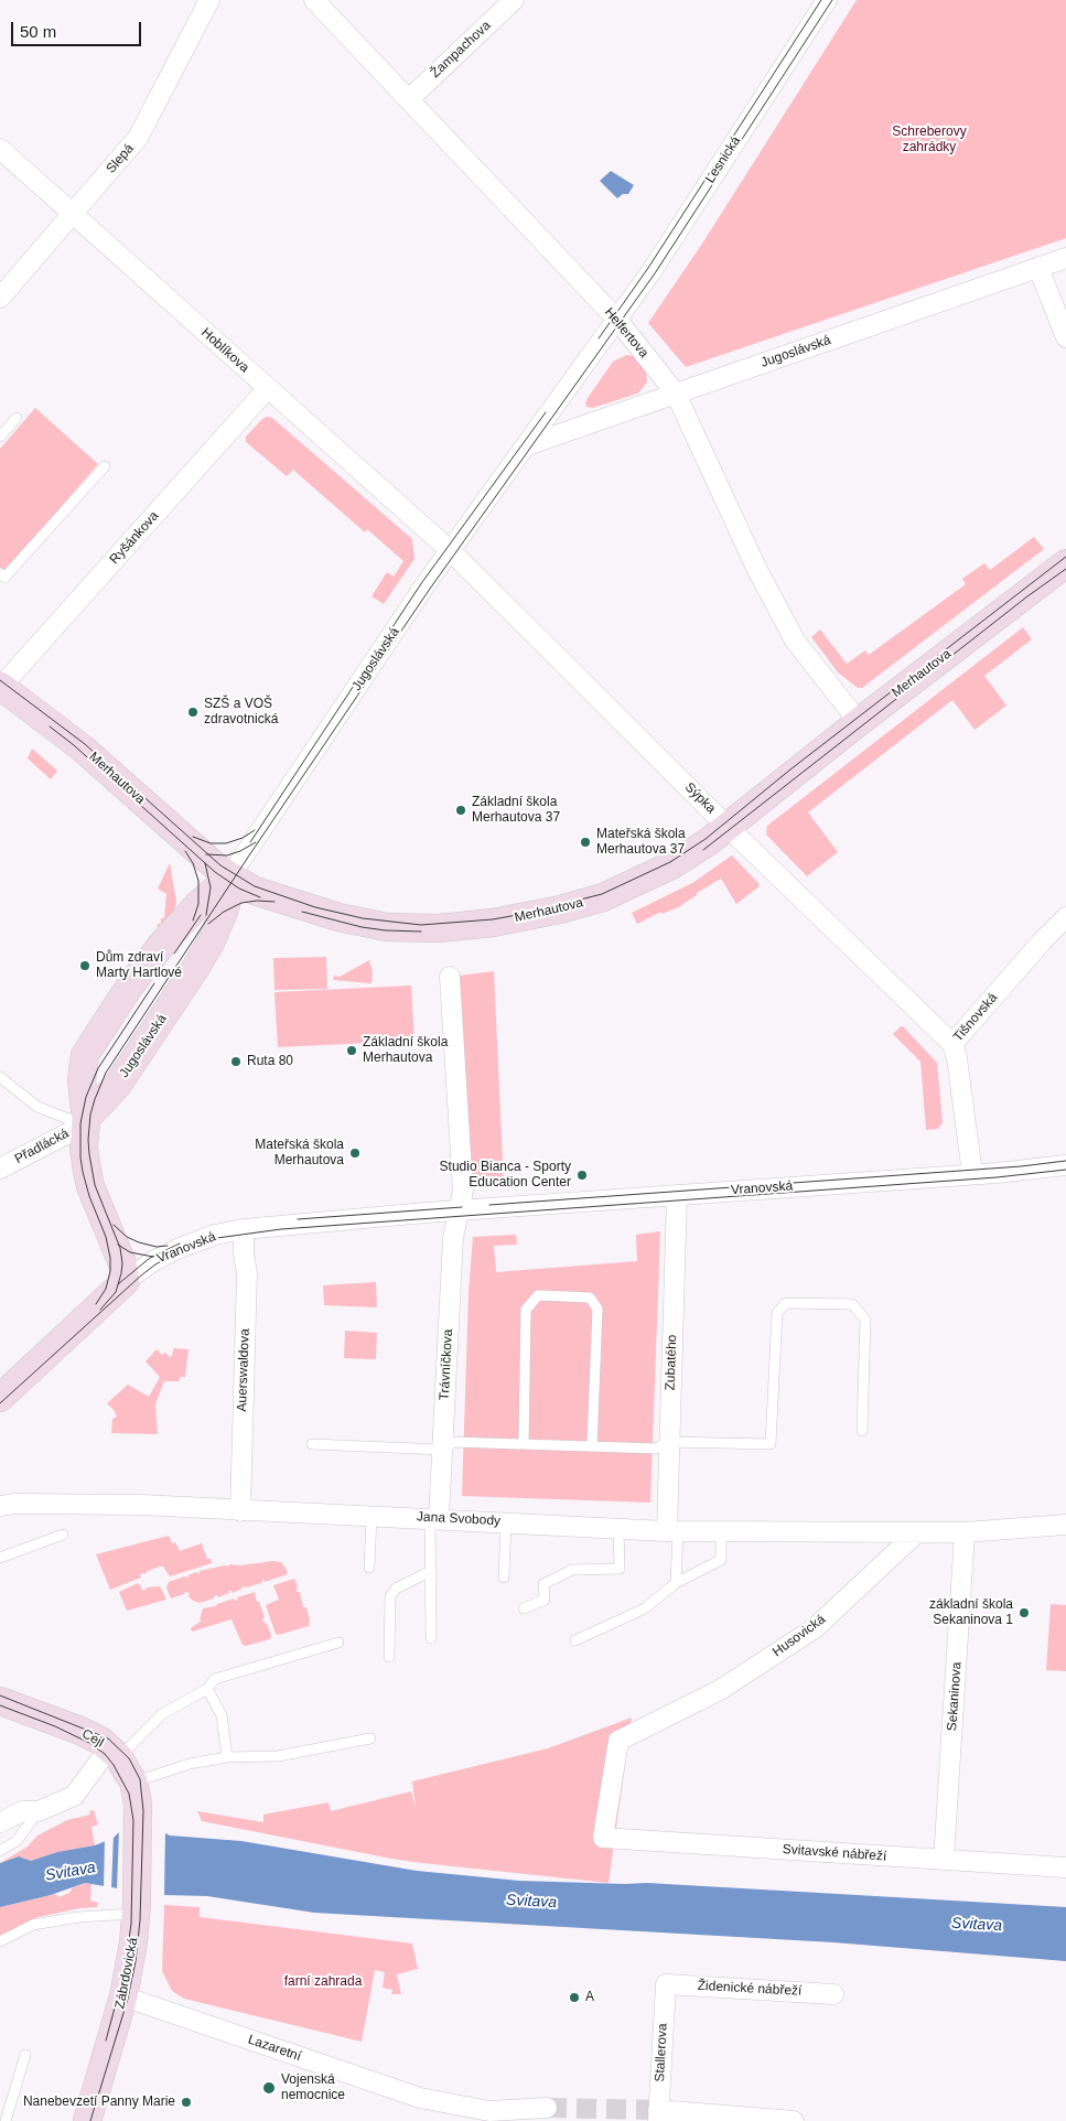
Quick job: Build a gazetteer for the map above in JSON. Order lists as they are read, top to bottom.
{
  "streets": {
    "street": [
      "Žampachova",
      "Slepá",
      "Lesnická",
      "Helfertova",
      "Hoblíkova",
      "Jugoslávská",
      "Ryšánkova",
      "Merhautova",
      "Sýpka",
      "Tišnovská",
      "Přadlácká",
      "Vranovská",
      "Zubatého",
      "Trávníčkova",
      "Auerswaldova",
      "Jana Svobody",
      "Husovická",
      "Sekaninova",
      "Cejl",
      "Svitavské nábřeží",
      "Zábrdovická",
      "Židenické nábřeží",
      "Lazaretní",
      "Stallerova"
    ]
  },
  "crossings": [
    ["Žampachova", "Helfertova"],
    ["Slepá", "Hoblíkova"],
    ["Lesnická", "Helfertova"],
    ["Lesnická", "Jugoslávská"],
    ["Helfertova", "Jugoslávská"],
    ["Helfertova", "Merhautova"],
    ["Hoblíkova", "Jugoslávská"],
    ["Hoblíkova", "Ryšánkova"],
    ["Hoblíkova", "Sýpka"],
    ["Jugoslávská", "Merhautova"],
    ["Jugoslávská", "Sýpka"],
    ["Jugoslávská", "Přadlácká"],
    ["Jugoslávská", "Vranovská"],
    ["Ryšánkova", "Merhautova"],
    ["Merhautova", "Sýpka"],
    ["Sýpka", "Tišnovská"],
    ["Tišnovská", "Vranovská"],
    ["Vranovská", "Zubatého"],
    ["Vranovská", "Trávníčkova"],
    ["Vranovská", "Auerswaldova"],
    ["Zubatého", "Jana Svobody"],
    ["Trávníčkova", "Jana Svobody"],
    ["Auerswaldova", "Jana Svobody"],
    ["Jana Svobody", "Husovická"],
    ["Husovická", "Svitavské nábřeží"],
    ["Sekaninova", "Svitavské nábřeží"],
    ["Cejl", "Zábrdovická"],
    ["Zábrdovická", "Lazaretní"],
    ["Židenické nábřeží", "Stallerova"]
  ],
  "water": ["Svitava"],
  "parks": ["Schreberovy zahrádky", "farní zahrada"],
  "places": [
    "SZŠ a VOŠ zdravotnická",
    "Základní škola Merhautova 37",
    "Mateřská škola Merhautova 37",
    "Dům zdraví Marty Hartlové",
    "Základní škola Merhautova",
    "Ruta 80",
    "Mateřská škola Merhautova",
    "Studio Bianca - Sporty Education Center",
    "základní škola Sekaninova 1",
    "A",
    "Vojenská nemocnice",
    "Nanebevzetí Panny Marie"
  ],
  "scale_bar": "50 m"
}
